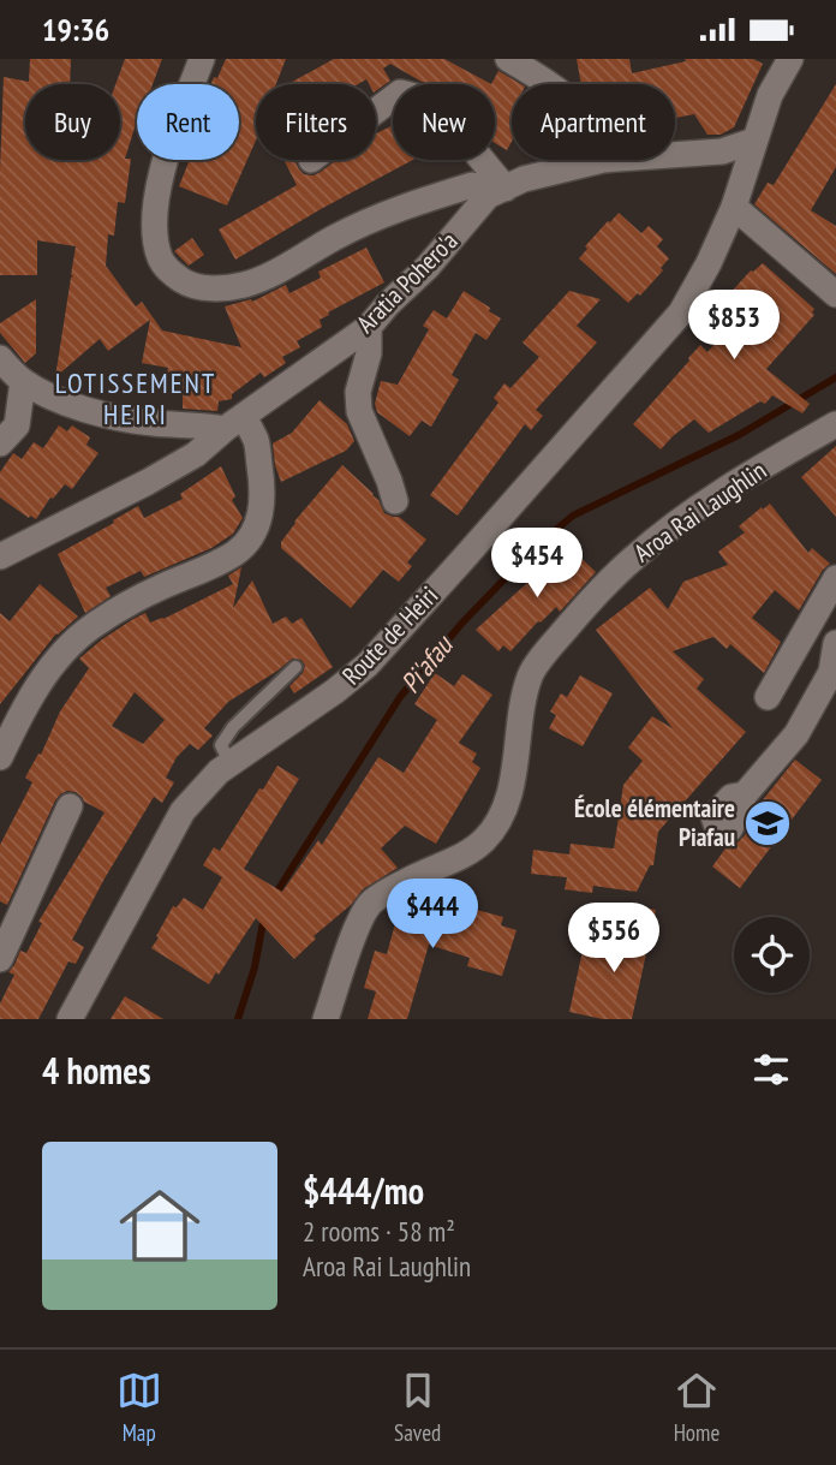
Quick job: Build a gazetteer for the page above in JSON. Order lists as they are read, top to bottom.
{
  "streets": {
    "street": ["Aratia Pohero'a", "Aroa Rai Laughlin", "Route de Heiri"]
  },
  "crossings": [
    ["Aratia Pohero'a", "Route de Heiri"]
  ],
  "districts": ["LOTISSEMENT HEIRI"],
  "water": ["Pi'afau"],
  "places": {
    "school or university": ["École élémentaire Piafau"]
  },
  "page": {
    "status": "19:36",
    "chip": [
      "Buy",
      "Rent",
      "Filters",
      "New",
      "Apartment"
    ],
    "price": [
      "$853",
      "$454",
      "$444",
      "$556"
    ],
    "heading": "4 homes",
    "list": [
      {
        "name": "$444/mo",
        "note": "2 rooms · 58 m² · Aroa Rai Laughlin"
      }
    ],
    "tabs": ["Map", "Saved", "Home"]
  }
}
